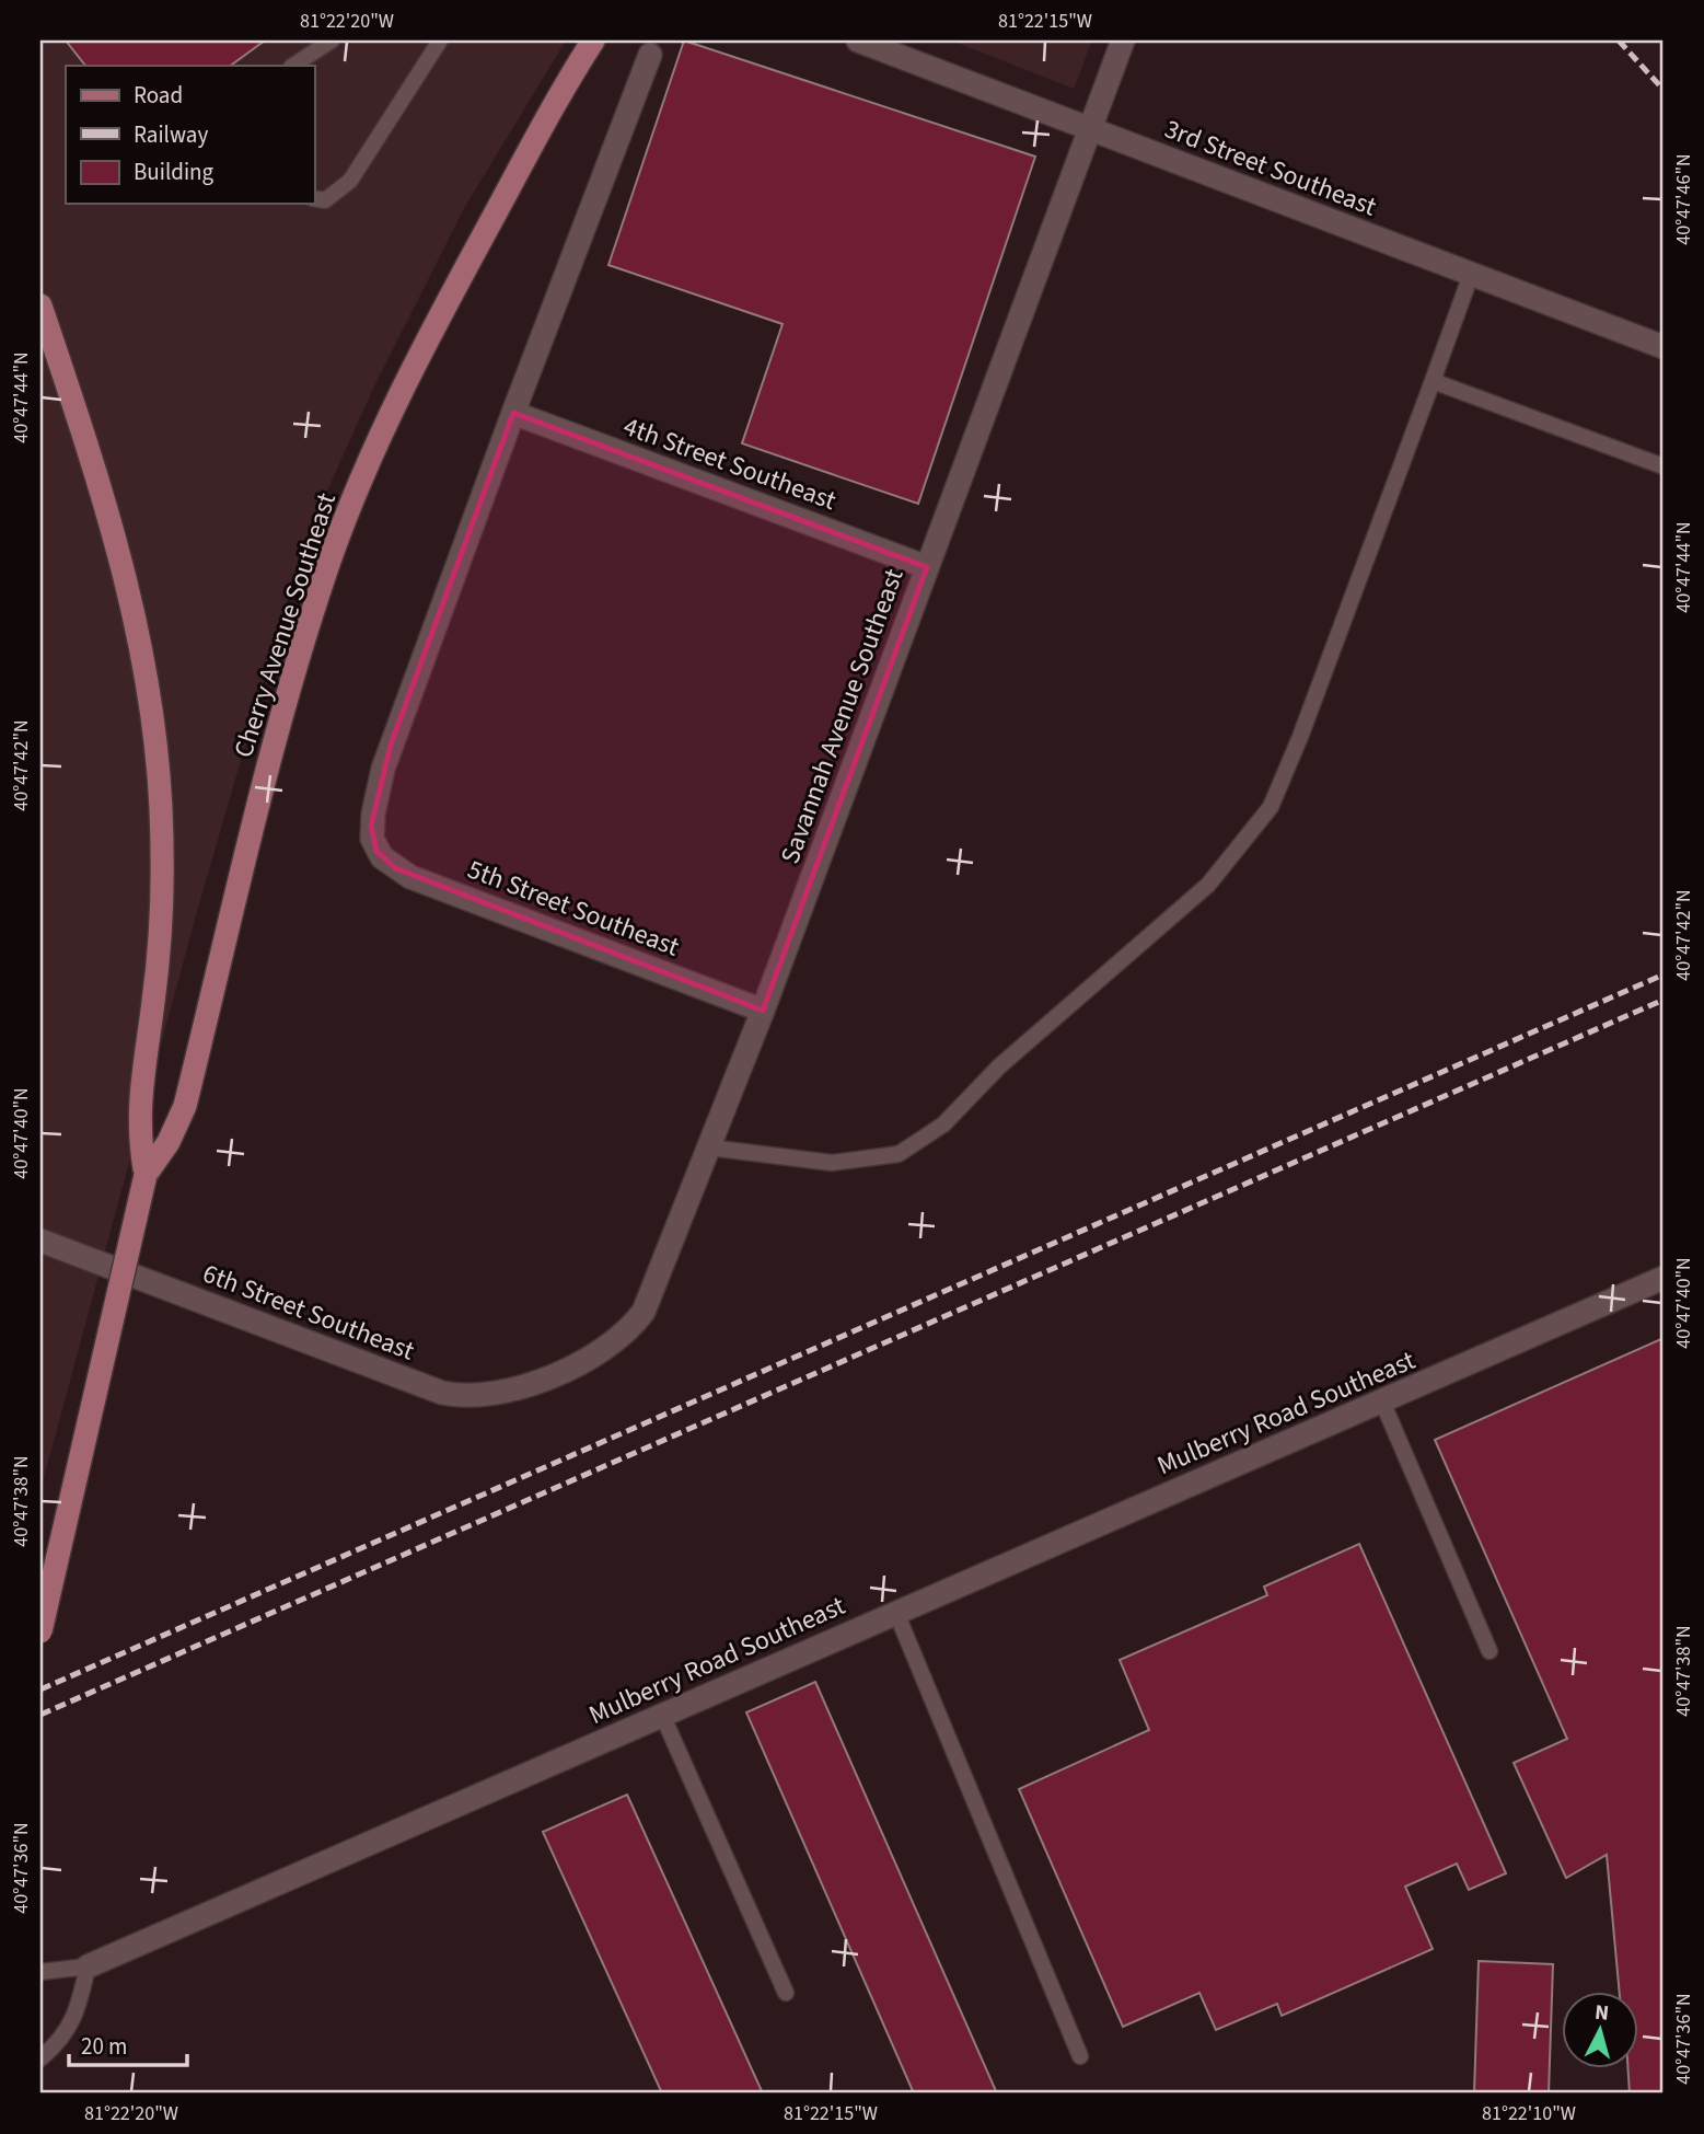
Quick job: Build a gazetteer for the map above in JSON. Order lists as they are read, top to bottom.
{
  "streets": {
    "main road": ["Cherry Avenue Southeast"],
    "street": [
      "3rd Street Southeast",
      "4th Street Southeast",
      "Savannah Avenue Southeast",
      "5th Street Southeast",
      "6th Street Southeast",
      "Mulberry Road Southeast"
    ]
  },
  "crossings": [
    ["3rd Street Southeast", "Savannah Avenue Southeast"],
    ["4th Street Southeast", "Savannah Avenue Southeast"],
    ["4th Street Southeast", "5th Street Southeast"],
    ["Savannah Avenue Southeast", "5th Street Southeast"],
    ["Savannah Avenue Southeast", "6th Street Southeast"]
  ],
  "legend": ["Road", "Railway", "Building"],
  "scale_bar": "20 m",
  "north": "top",
  "coordinates": [
    "81°22'20\"W",
    "81°22'15\"W",
    "40°47'46\"N",
    "40°47'44\"N",
    "40°47'42\"N",
    "40°47'40\"N",
    "40°47'38\"N",
    "40°47'36\"N",
    "81°22'10\"W"
  ]
}
